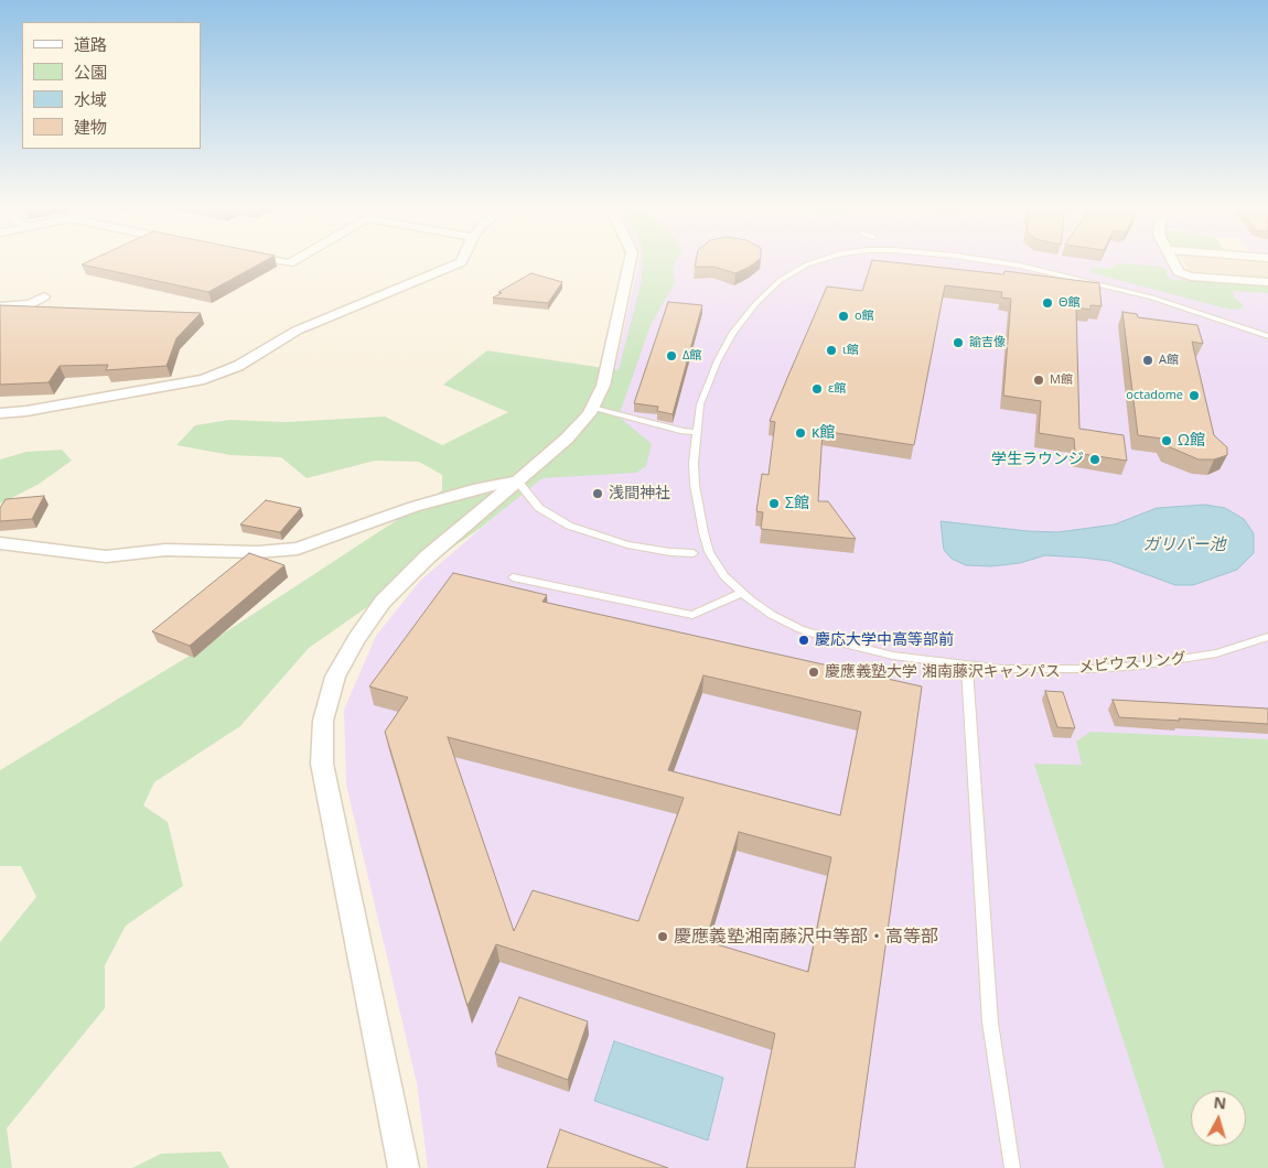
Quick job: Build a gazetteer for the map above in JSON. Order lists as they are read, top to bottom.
{
  "streets": {
    "lane": ["メビウスリング"]
  },
  "water": ["ガリバー池"],
  "places": [
    "Θ館",
    "ο館",
    "諭吉像",
    "ι館",
    "Δ館",
    "A館",
    "Μ館",
    "ε館",
    "octadome",
    "κ館",
    "Ω館",
    "学生ラウンジ",
    "浅間神社",
    "Σ館",
    "慶応大学中高等部前",
    "慶應義塾大学 湘南藤沢キャンパス",
    "慶應義塾湘南藤沢中等部・高等部"
  ],
  "legend": [
    "道路",
    "公園",
    "水域",
    "建物"
  ],
  "north": "top"
}
